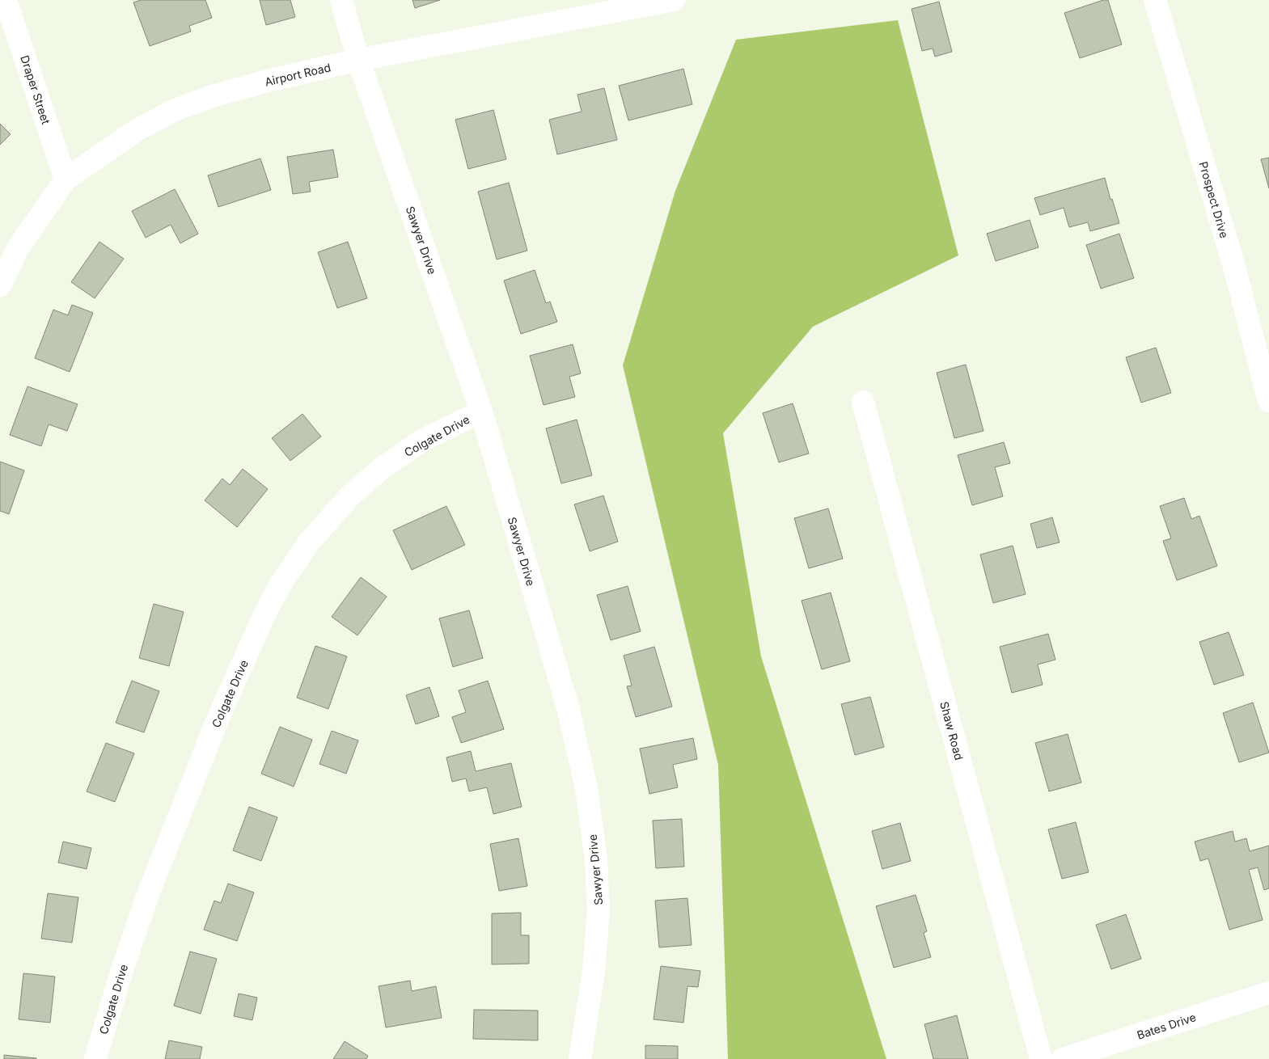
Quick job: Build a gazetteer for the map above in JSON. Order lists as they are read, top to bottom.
{
  "streets": {
    "street": [
      "Airport Road",
      "Draper Street",
      "Prospect Drive",
      "Sawyer Drive",
      "Colgate Drive",
      "Shaw Road",
      "Bates Drive"
    ]
  },
  "crossings": [
    ["Airport Road", "Draper Street"],
    ["Airport Road", "Sawyer Drive"],
    ["Sawyer Drive", "Colgate Drive"]
  ]
}
